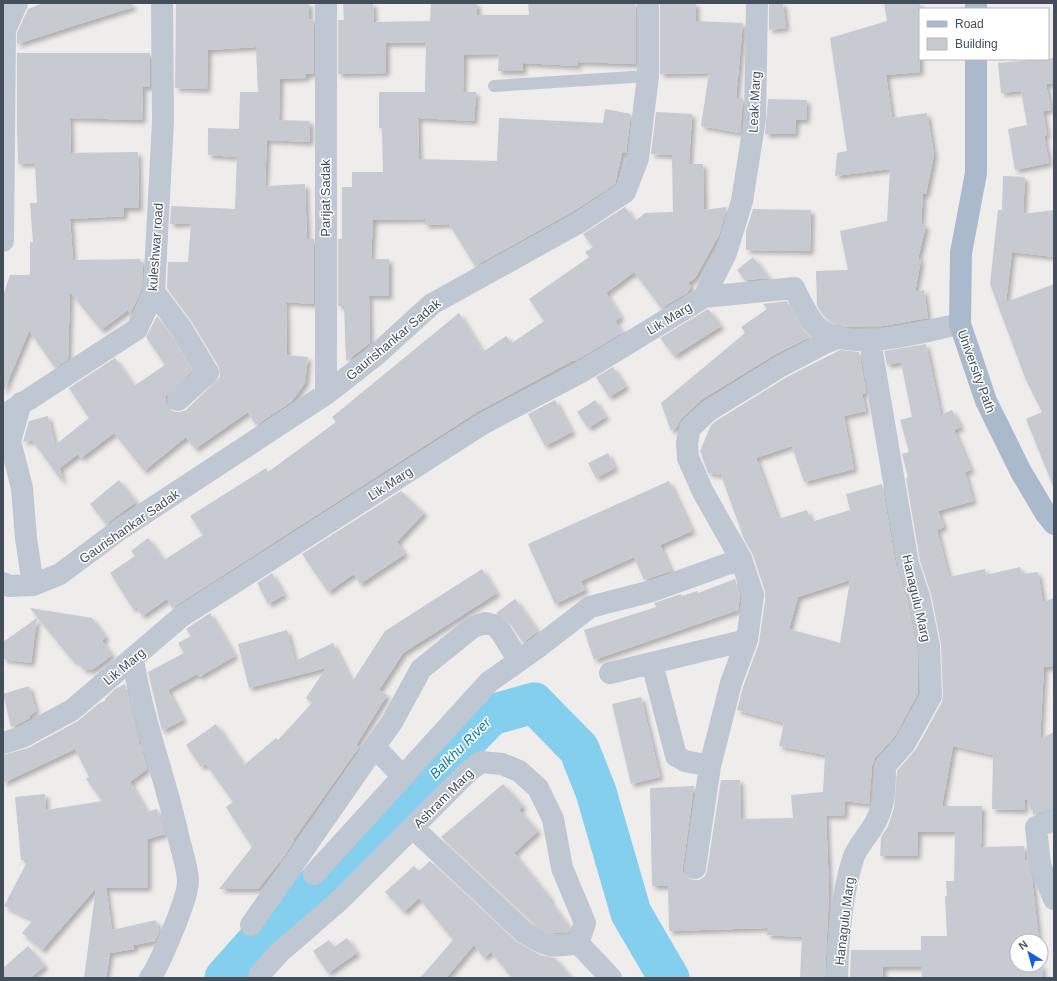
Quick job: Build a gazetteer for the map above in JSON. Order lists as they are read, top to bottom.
{
  "streets": {
    "main road": ["University Path"],
    "street": [
      "Leak Marg",
      "Parijat Sadak",
      "kuleshwar road",
      "Lik Marg",
      "Gaurishankar Sadak",
      "Hanagulu Marg",
      "Ashram Marg"
    ]
  },
  "crossings": [
    ["Leak Marg", "Lik Marg"],
    ["Parijat Sadak", "Gaurishankar Sadak"]
  ],
  "water": ["Balkhu River"],
  "legend": ["Road", "Building"],
  "north": "top left"
}
